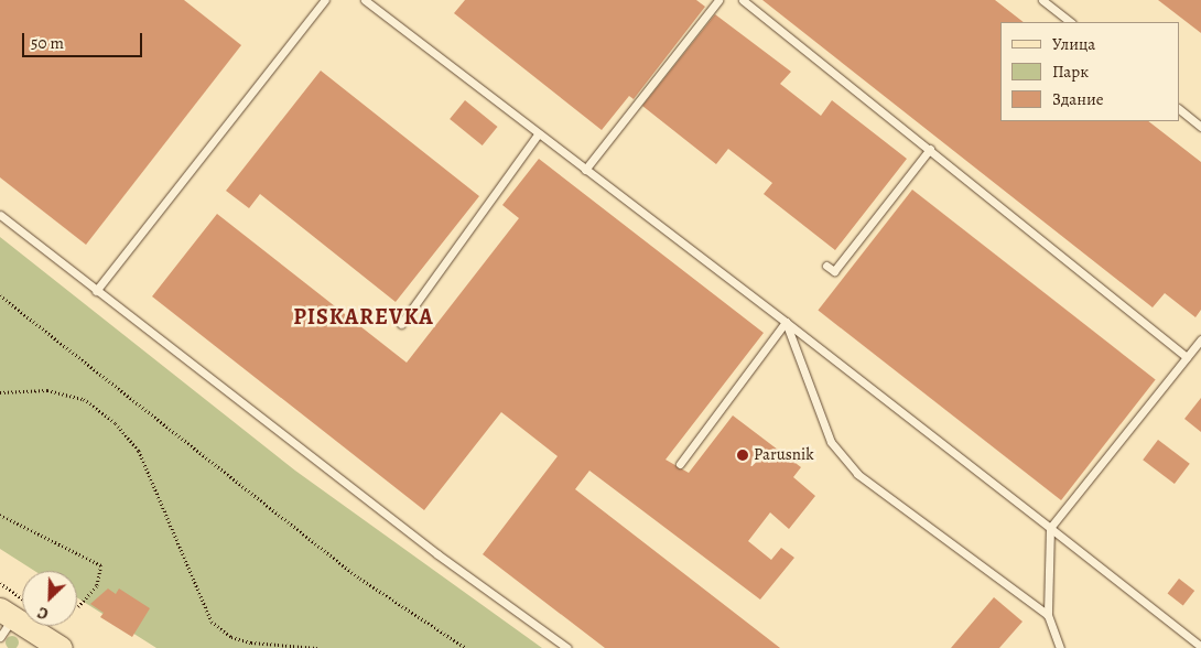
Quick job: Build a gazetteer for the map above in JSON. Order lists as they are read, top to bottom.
{
  "districts": ["PISKAREVKA"],
  "places": ["Parusnik"],
  "legend": ["Улица", "Парк", "Здание"],
  "scale_bar": "50 m",
  "north": "bottom left"
}
